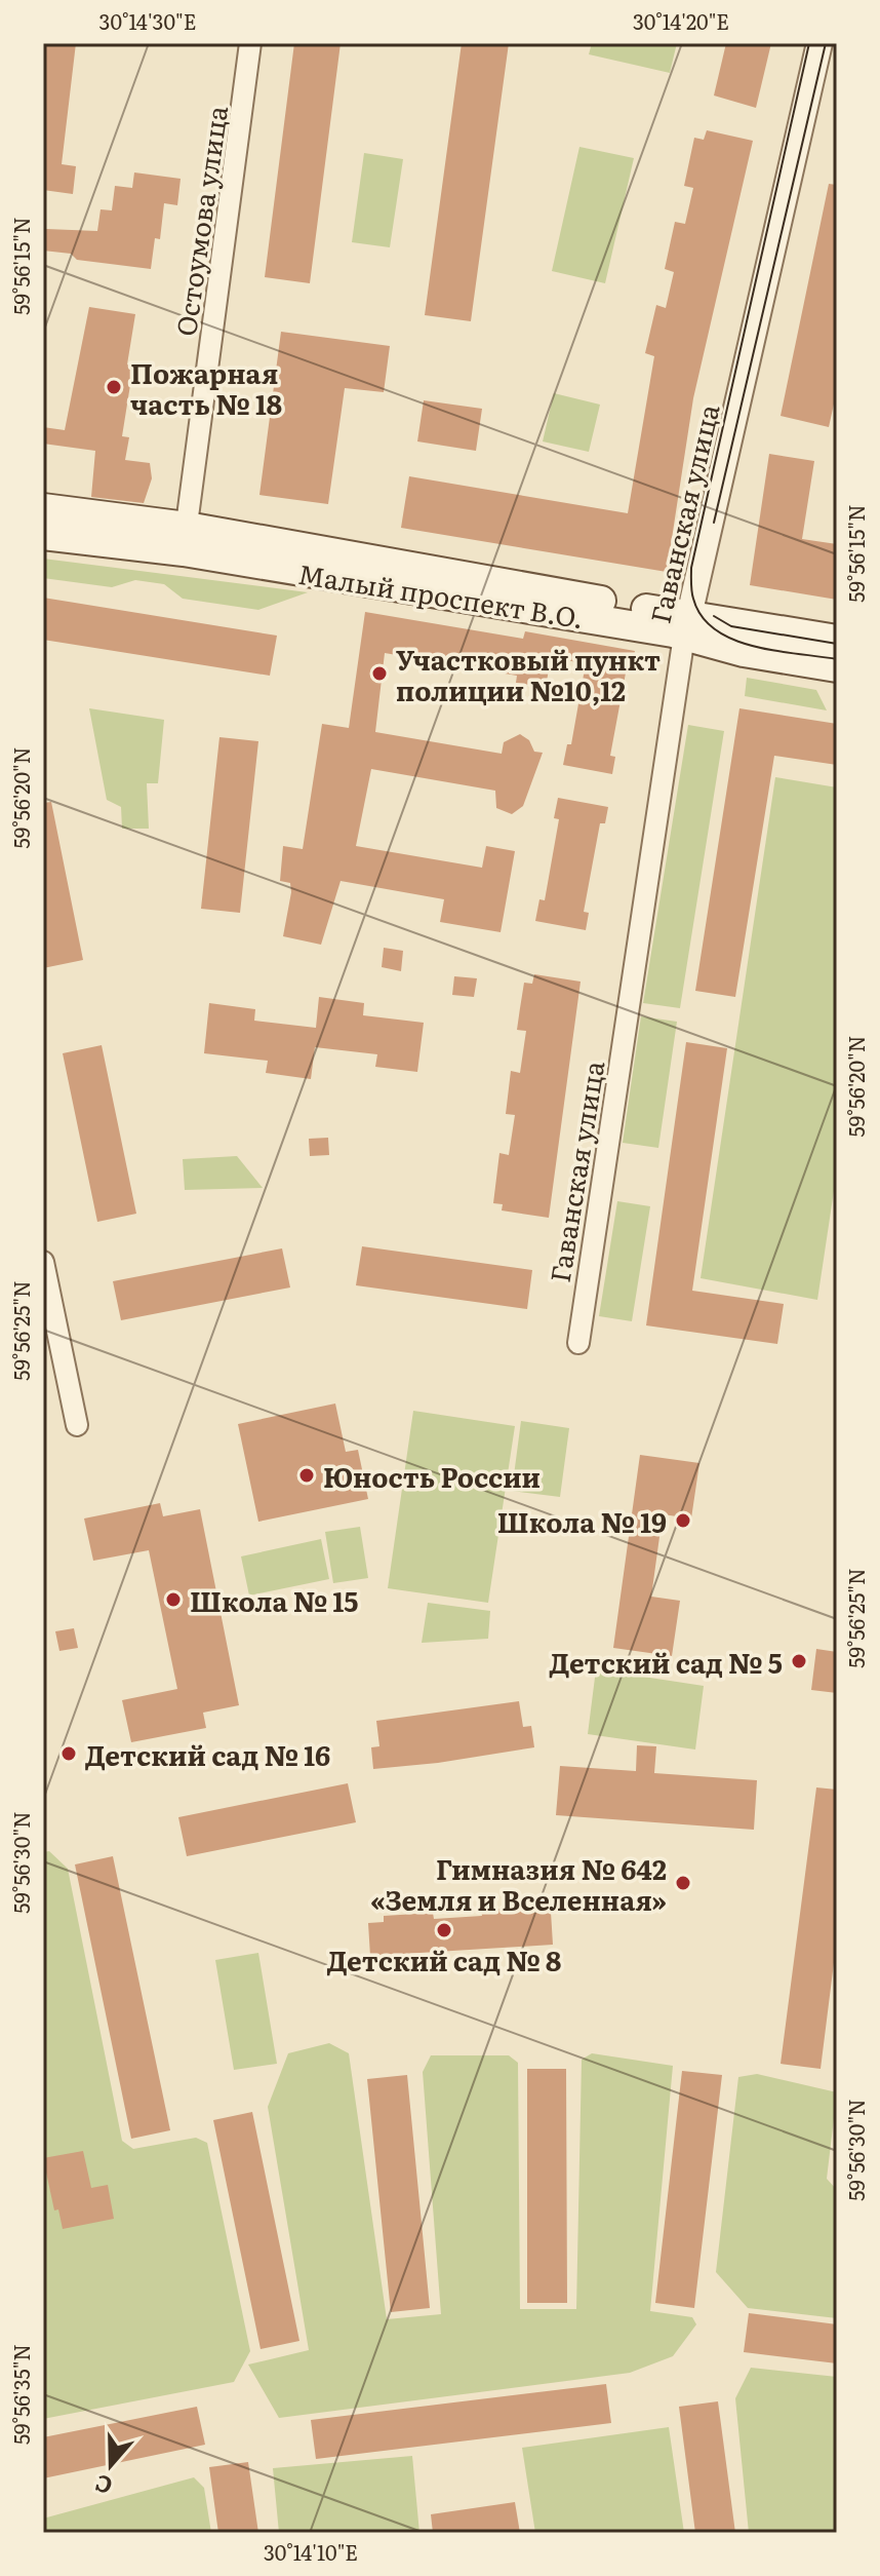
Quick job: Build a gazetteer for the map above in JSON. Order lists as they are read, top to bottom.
{
  "streets": {
    "main road": ["Малый проспект В.О."],
    "street": ["Остоумова улица", "Гаванская улица"]
  },
  "crossings": [
    ["Остоумова улица", "Малый проспект В.О."],
    ["Гаванская улица", "Малый проспект В.О."]
  ],
  "places": [
    "Пожарная часть № 18",
    "Участковый пункт полиции №10,12",
    "Юность России",
    "Школа № 19",
    "Школа № 15",
    "Детский сад № 5",
    "Детский сад № 16",
    "Гимназия № 642 «Земля и Вселенная»",
    "Детский сад № 8"
  ],
  "north": "bottom",
  "coordinates": [
    "30°14'30\"E",
    "30°14'20\"E",
    "59°56'15\"N",
    "59°56'20\"N",
    "59°56'25\"N",
    "59°56'30\"N",
    "59°56'35\"N",
    "30°14'10\"E"
  ]
}
